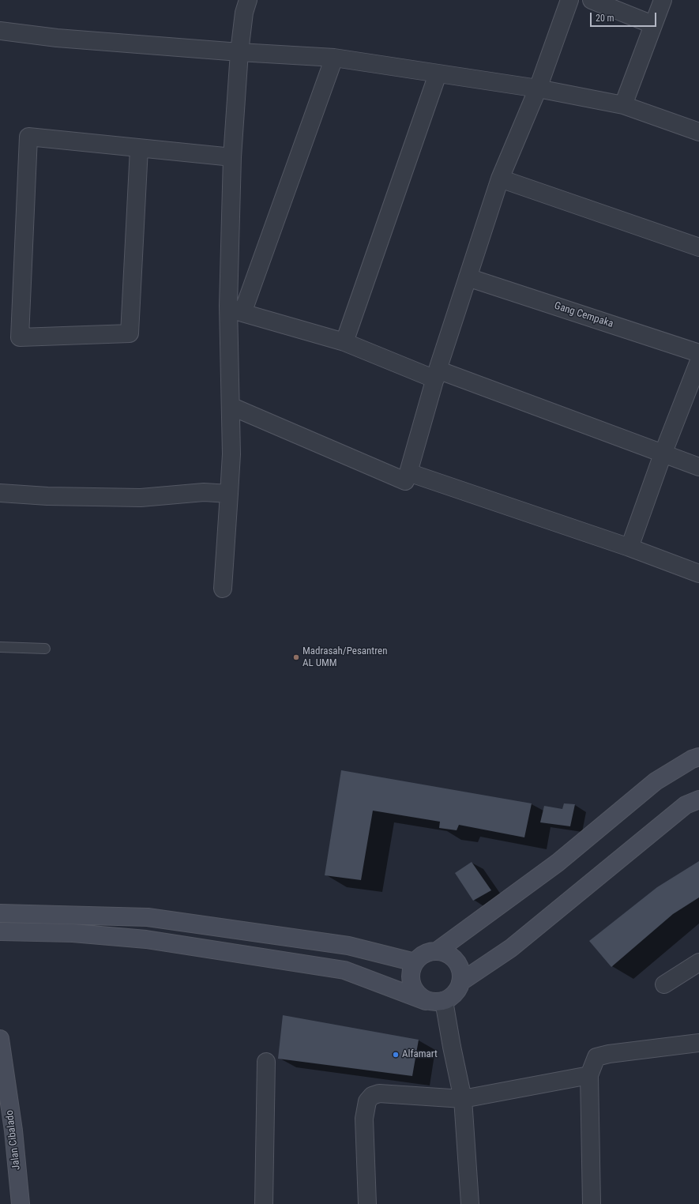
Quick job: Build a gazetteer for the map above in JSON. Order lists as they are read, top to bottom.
{
  "streets": {
    "street": ["Gang Cempaka", "Jalan Cibalado"]
  },
  "places": ["Madrasah/Pesantren AL UMM", "Alfamart"],
  "scale_bar": "20 m"
}
